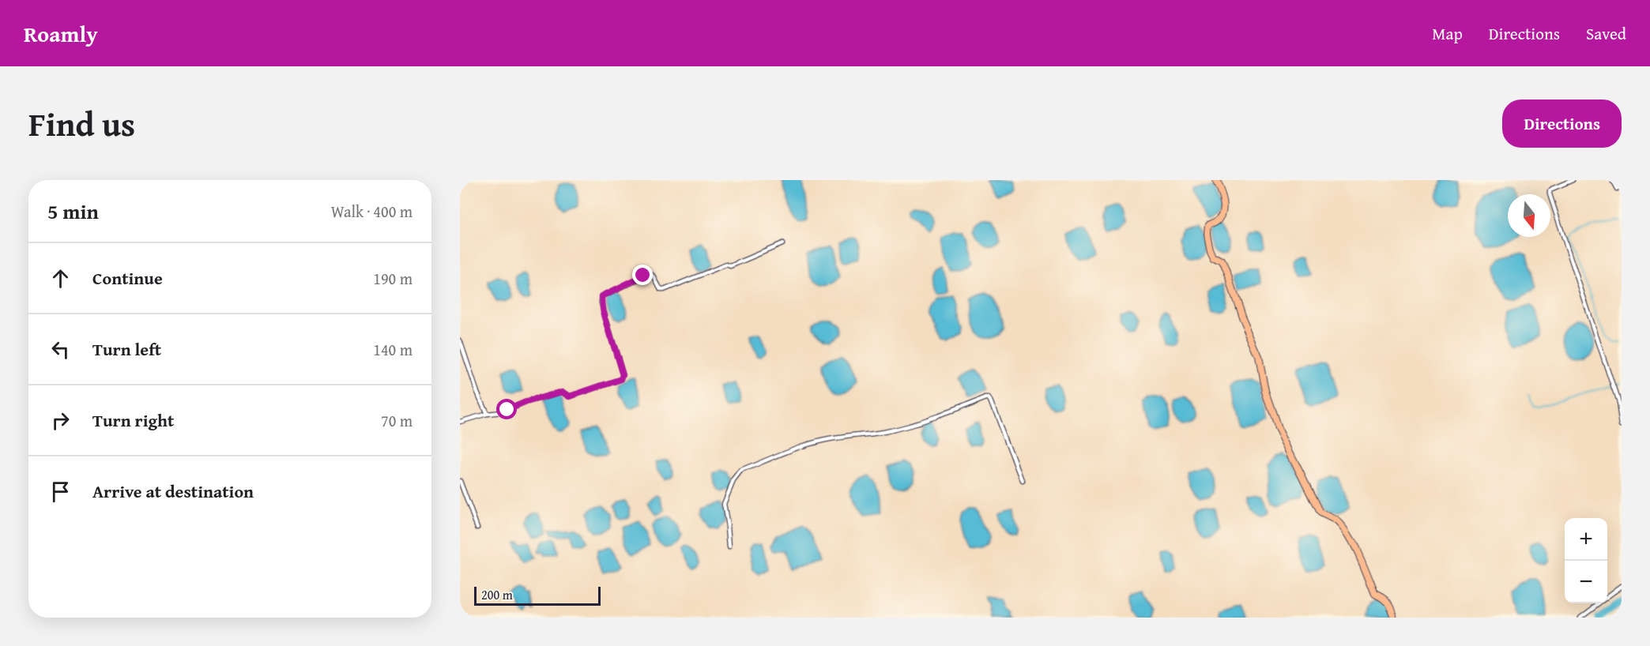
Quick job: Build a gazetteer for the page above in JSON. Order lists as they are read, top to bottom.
{
  "scale_bar": "200 m",
  "north": "bottom",
  "page": {
    "header": "Roamly",
    "nav": ["Map", "Directions", "Saved"],
    "title": "Find us",
    "buttons": "Directions",
    "heading": ["5 min", "Walk · 400 m"],
    "list": [
      ["Continue", "190 m"],
      ["Turn left", "140 m"],
      ["Turn right", "70 m"],
      "Arrive at destination"
    ],
    "map_buttons": ["+", "−"],
    "scale": "200 m"
  }
}
